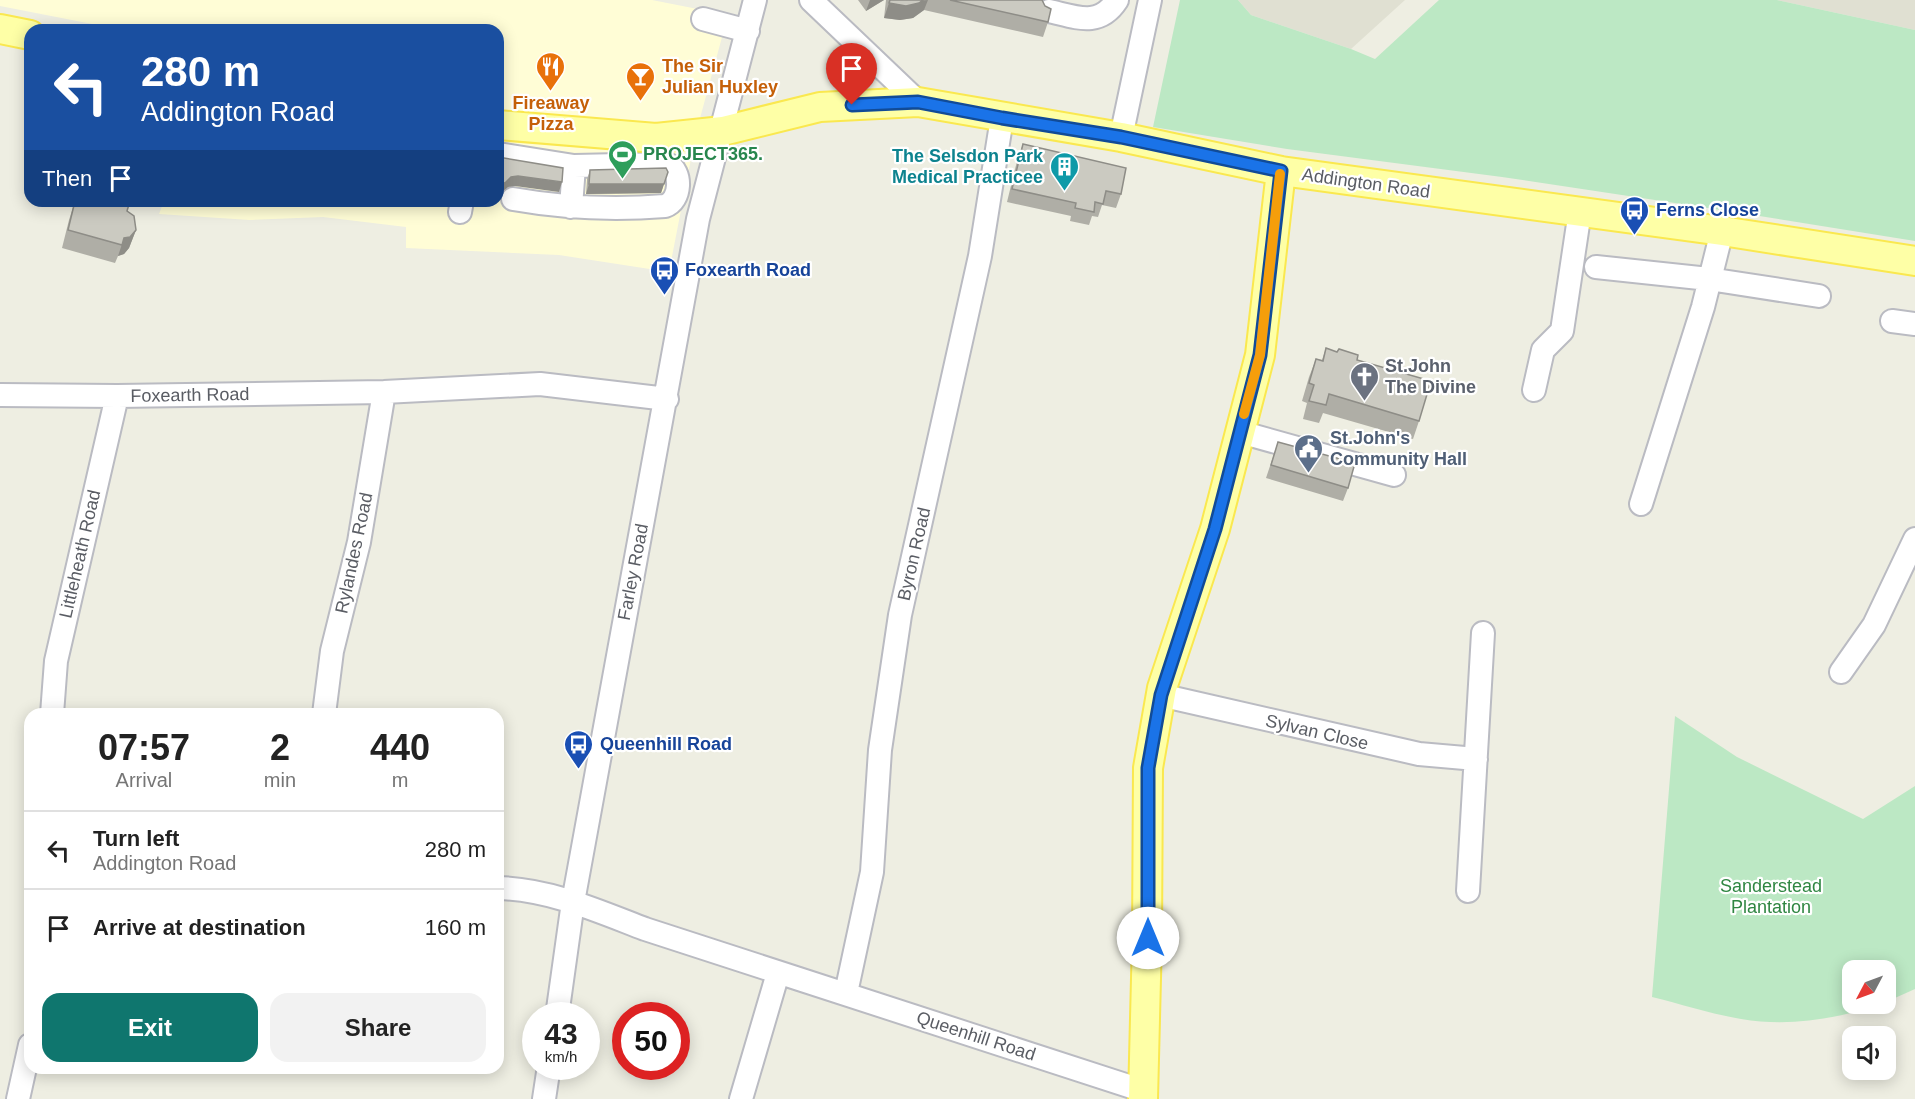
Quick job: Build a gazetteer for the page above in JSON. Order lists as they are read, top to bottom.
{
  "streets": {
    "main road": ["Addington Road"],
    "street": [
      "Foxearth Road",
      "Rylandes Road",
      "Littleheath Road",
      "Byron Road",
      "Farley Road",
      "Sylvan Close",
      "Queenhill Road"
    ]
  },
  "crossings": [
    ["Addington Road", "Byron Road"],
    ["Addington Road", "Farley Road"],
    ["Foxearth Road", "Rylandes Road"],
    ["Foxearth Road", "Littleheath Road"],
    ["Foxearth Road", "Farley Road"],
    ["Byron Road", "Queenhill Road"],
    ["Farley Road", "Queenhill Road"]
  ],
  "parks": ["Sanderstead Plantation"],
  "places": {
    "restaurant": ["Fireaway Pizza"],
    "bar": ["The Sir Julian Huxley"],
    "sports": ["PROJECT365."],
    "building": ["The Selsdon Park Medical Practicee"],
    "bus stop": ["Ferns Close", "Foxearth Road", "Queenhill Road"],
    "church": ["St.John The Divine"],
    "public building": ["St.John's Community Hall"]
  },
  "north": "bottom left",
  "page": {
    "turn": ["280 m", "Addington Road"],
    "then": "Then",
    "eta": [
      "07:57",
      "Arrival",
      "2",
      "min",
      "440",
      "m"
    ],
    "list": [
      {
        "name": "Turn left",
        "note": "Addington Road",
        "value": "280 m"
      },
      {
        "name": "Arrive at destination",
        "value": "160 m"
      }
    ],
    "buttons": ["Exit", "Share"],
    "speed": "43 km/h",
    "limit": "50"
  }
}
